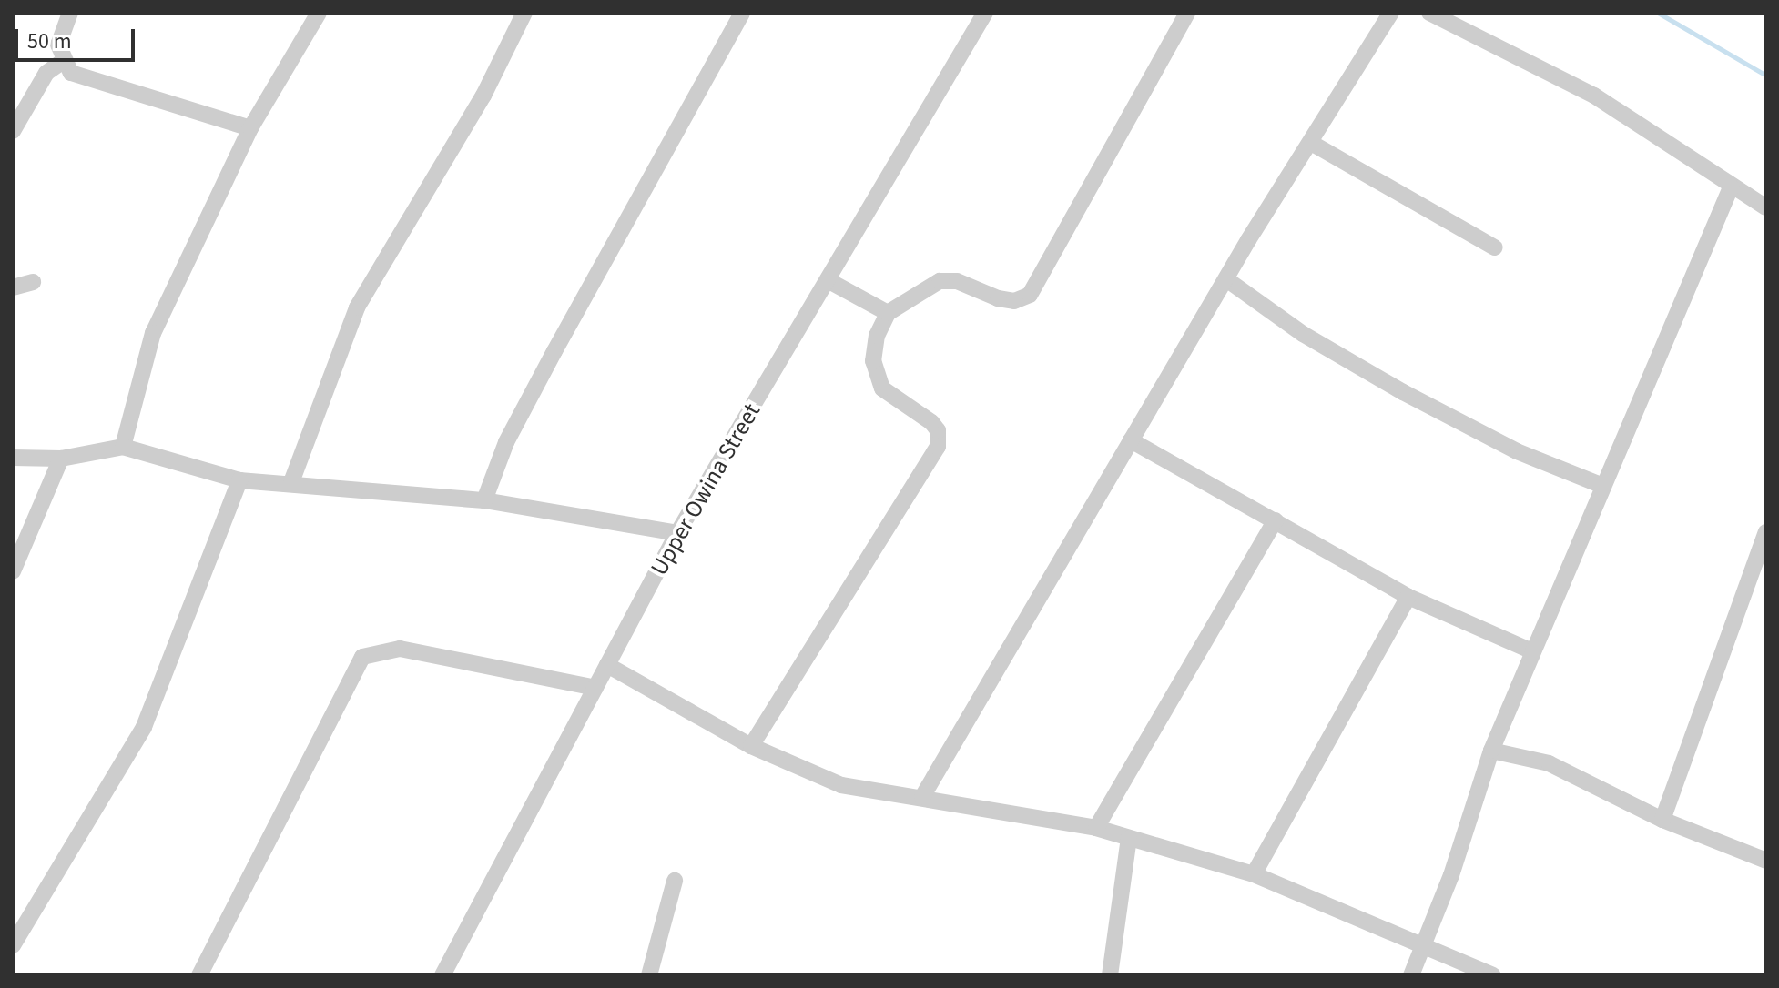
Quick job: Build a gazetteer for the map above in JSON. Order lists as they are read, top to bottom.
{
  "streets": {
    "street": ["Upper Owina Street"]
  },
  "scale_bar": "50 m"
}
